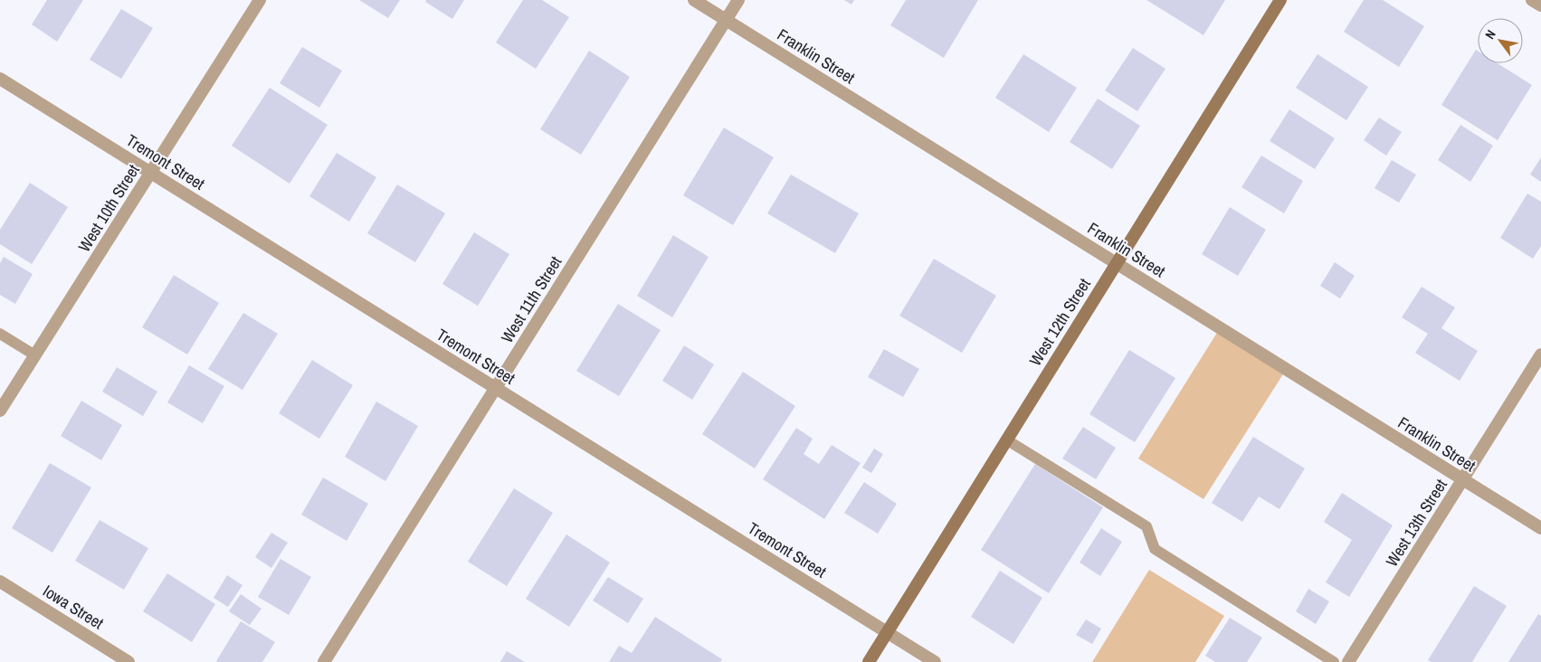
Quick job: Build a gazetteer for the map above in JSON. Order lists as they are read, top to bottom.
{
  "streets": {
    "main road": ["West 12th Street"],
    "street": [
      "Franklin Street",
      "Tremont Street",
      "West 10th Street",
      "West 11th Street",
      "West 13th Street",
      "Iowa Street"
    ]
  },
  "crossings": [
    ["Franklin Street", "West 11th Street"],
    ["Franklin Street", "West 12th Street"],
    ["Franklin Street", "West 13th Street"],
    ["Tremont Street", "West 10th Street"],
    ["Tremont Street", "West 11th Street"],
    ["Tremont Street", "West 12th Street"]
  ],
  "north": "top left"
}
